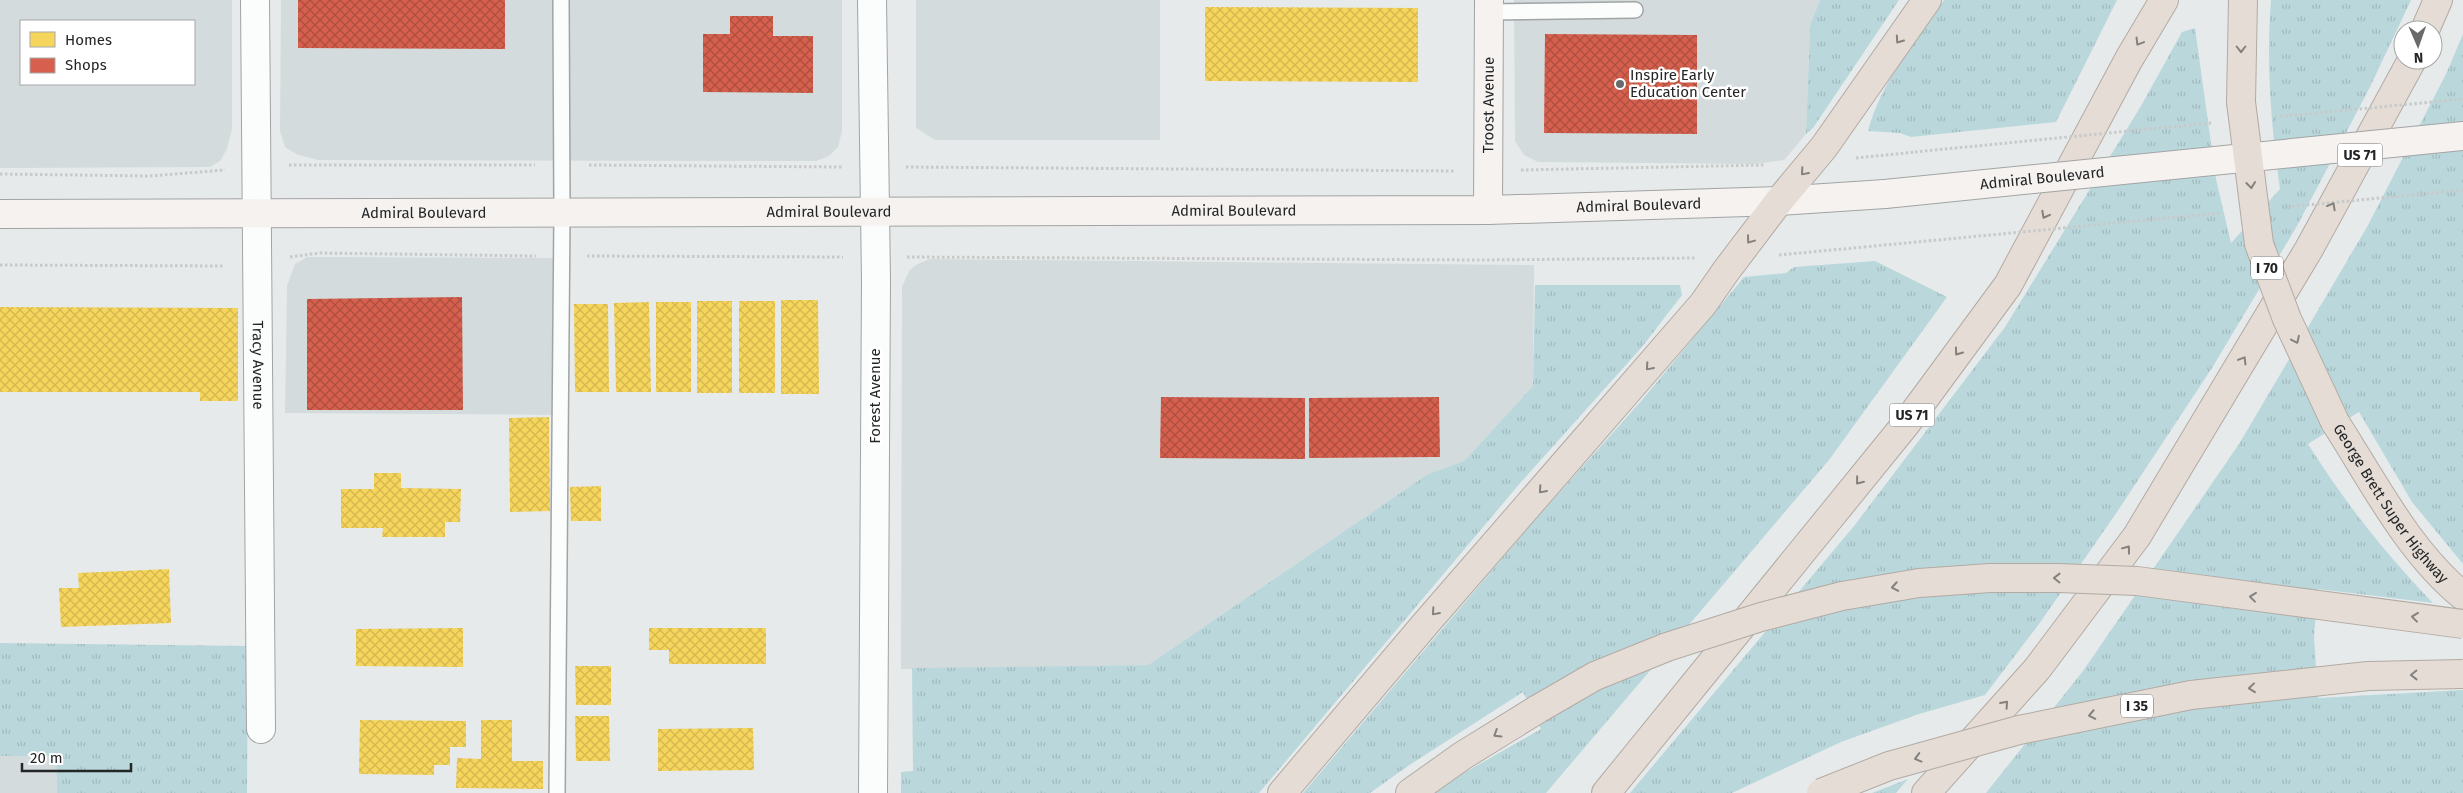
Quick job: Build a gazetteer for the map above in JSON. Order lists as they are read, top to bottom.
{
  "streets": {
    "highway": [
      "US 71",
      "I 70",
      "George Brett Super Highway",
      "I 35"
    ],
    "street": [
      "Troost Avenue",
      "Admiral Boulevard",
      "Tracy Avenue",
      "Forest Avenue"
    ]
  },
  "crossings": [
    ["Troost Avenue", "Admiral Boulevard"],
    ["Admiral Boulevard", "Tracy Avenue"],
    ["Admiral Boulevard", "Forest Avenue"]
  ],
  "one_way": ["George Brett Super Highway"],
  "places": ["Inspire Early Education Center"],
  "legend": ["Homes", "Shops"],
  "scale_bar": "20 m",
  "north": "bottom"
}
